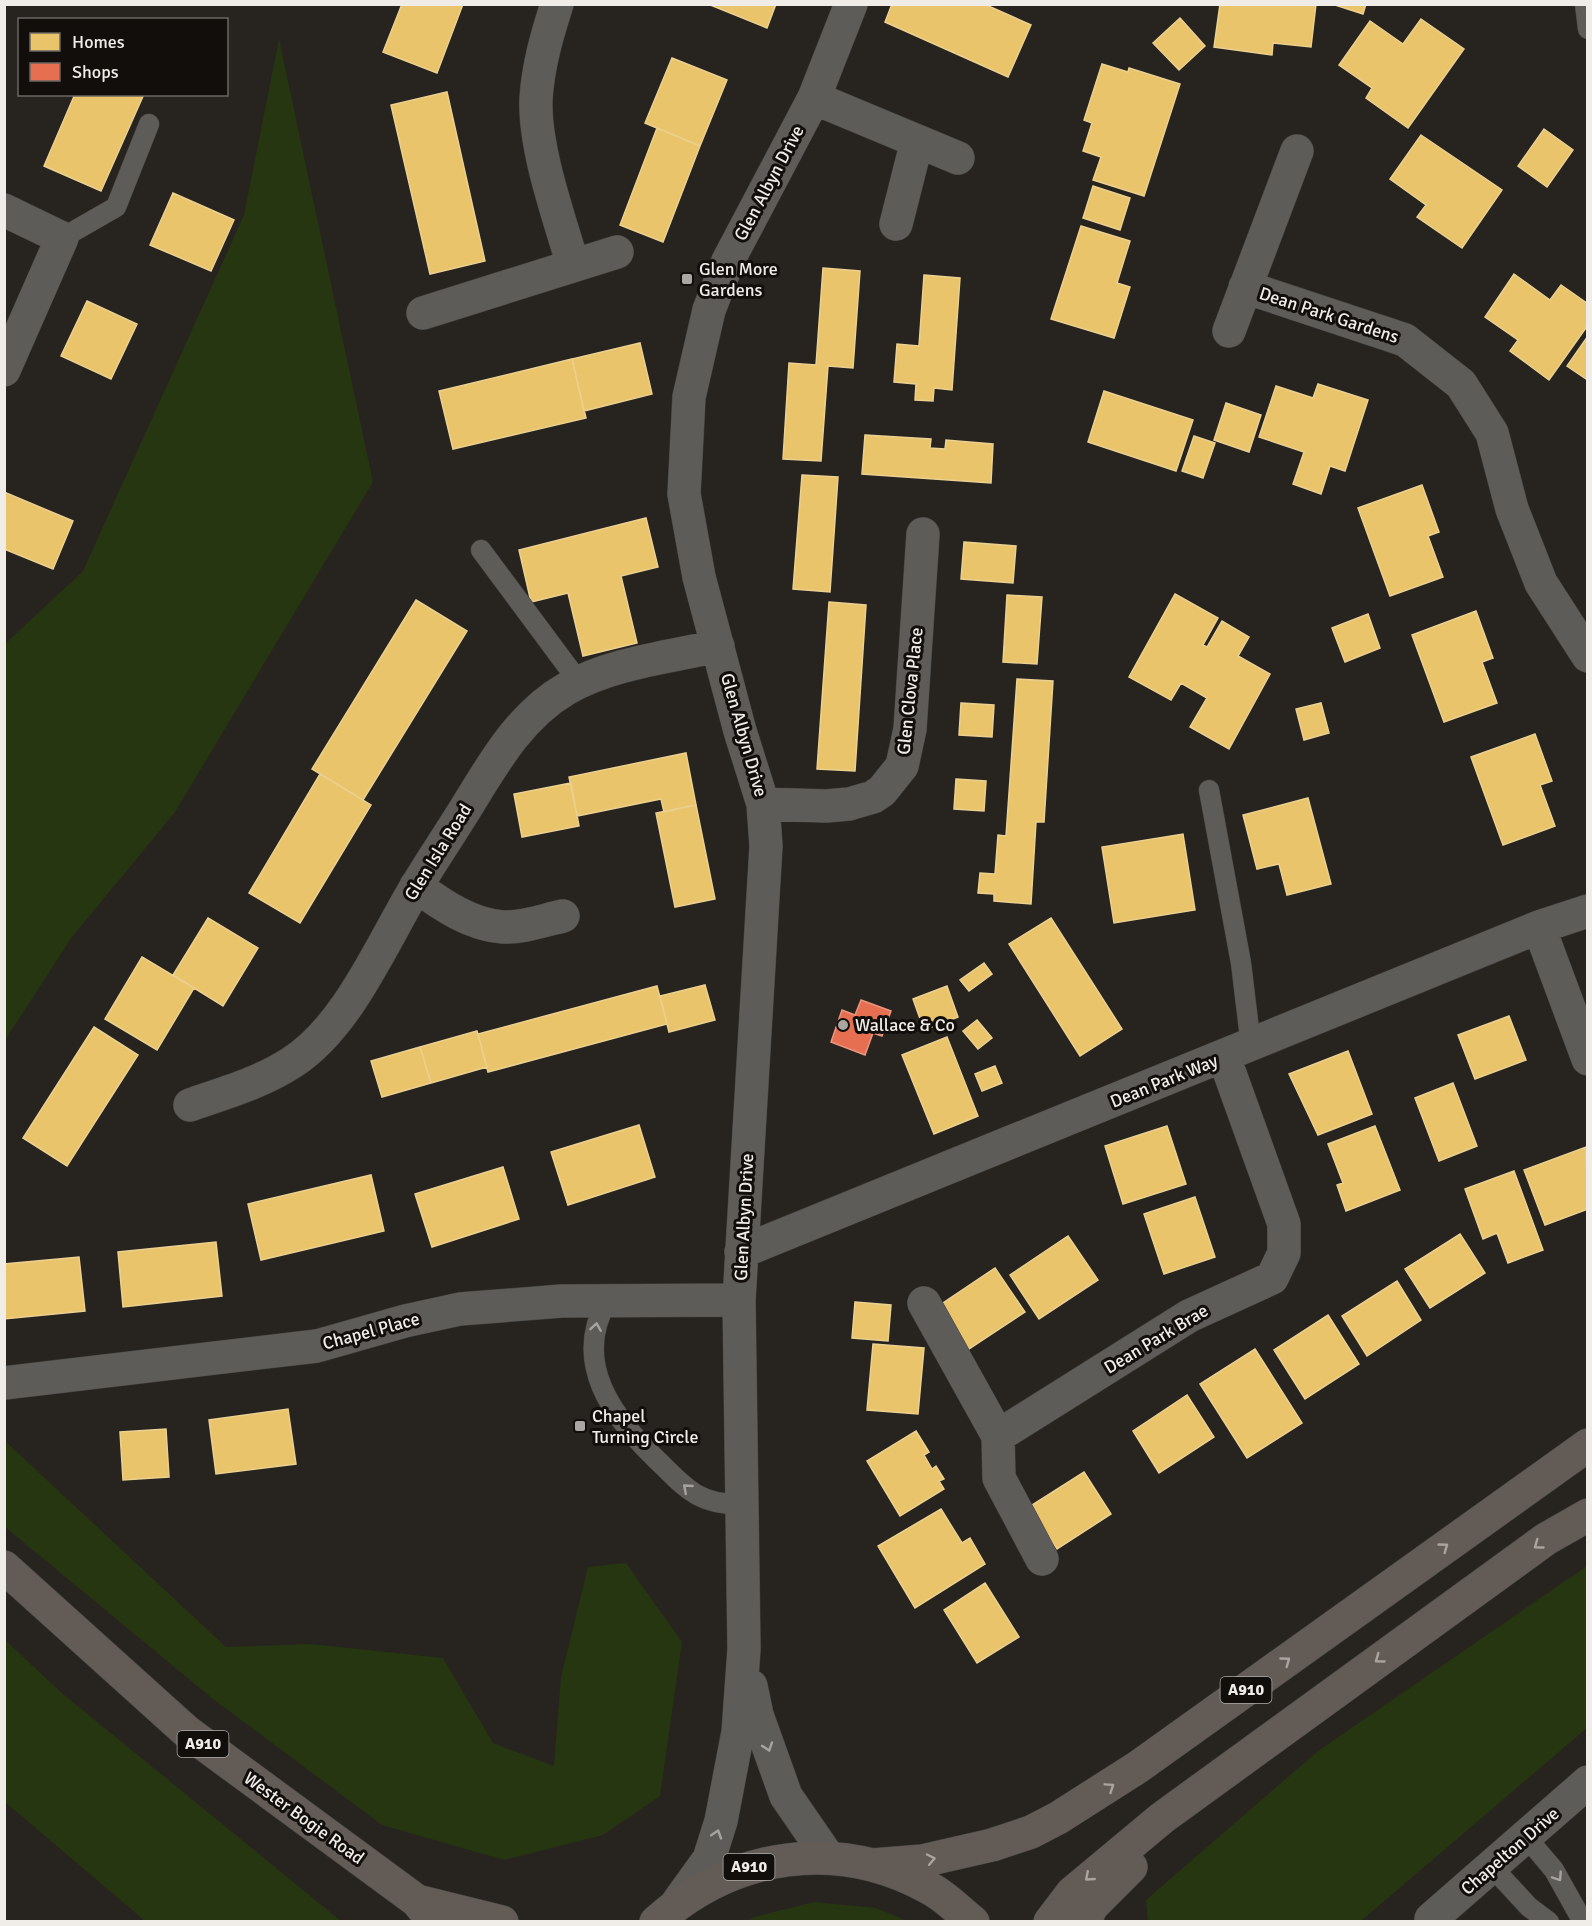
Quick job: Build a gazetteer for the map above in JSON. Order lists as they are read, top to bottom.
{
  "streets": {
    "main road": ["A910", "Wester Bogie Road"],
    "street": [
      "Glen Albyn Drive",
      "Dean Park Gardens",
      "Glen Clova Place",
      "Glen Isla Road",
      "Dean Park Way",
      "Chapel Place",
      "Dean Park Brae",
      "Chapelton Drive"
    ]
  },
  "crossings": [
    ["Glen Albyn Drive", "Glen Clova Place"],
    ["Glen Albyn Drive", "Glen Isla Road"],
    ["Glen Albyn Drive", "Dean Park Way"],
    ["Glen Albyn Drive", "Chapel Place"],
    ["Dean Park Way", "Dean Park Brae"]
  ],
  "places": {
    "transit": ["Glen More Gardens", "Chapel Turning Circle"],
    "other": ["Wallace & Co"]
  },
  "legend": ["Homes", "Shops"]
}
